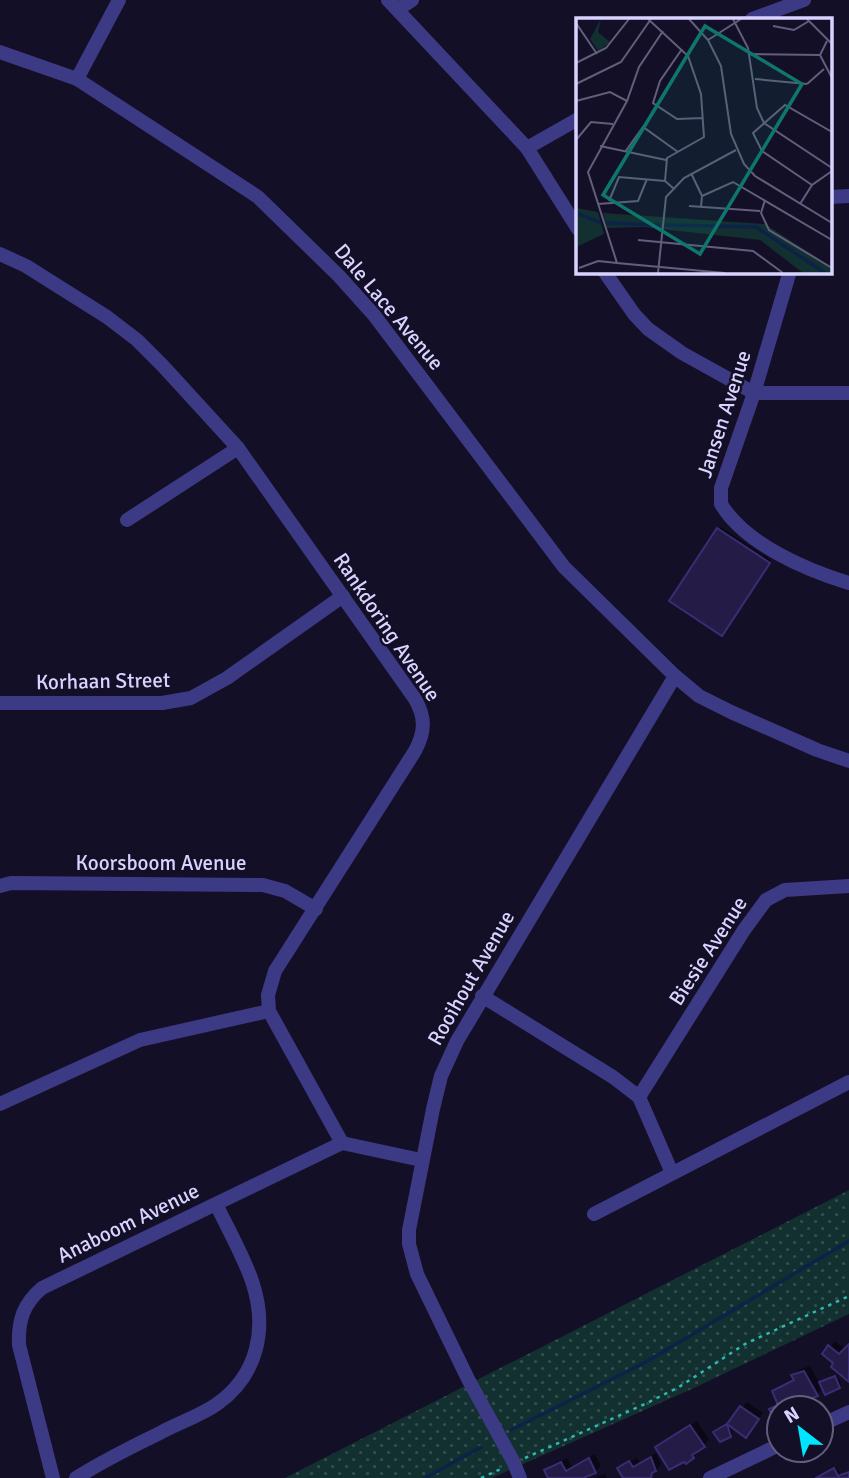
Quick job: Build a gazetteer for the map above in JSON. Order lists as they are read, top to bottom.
{
  "streets": {
    "street": [
      "Dale Lace Avenue",
      "Jansen Avenue",
      "Rankdoring Avenue",
      "Korhaan Street",
      "Koorsboom Avenue",
      "Biesie Avenue",
      "Rooihout Avenue",
      "Anaboom Avenue"
    ]
  },
  "crossings": [
    ["Dale Lace Avenue", "Rooihout Avenue"],
    ["Rankdoring Avenue", "Korhaan Street"],
    ["Rankdoring Avenue", "Koorsboom Avenue"]
  ],
  "north": "top left"
}
